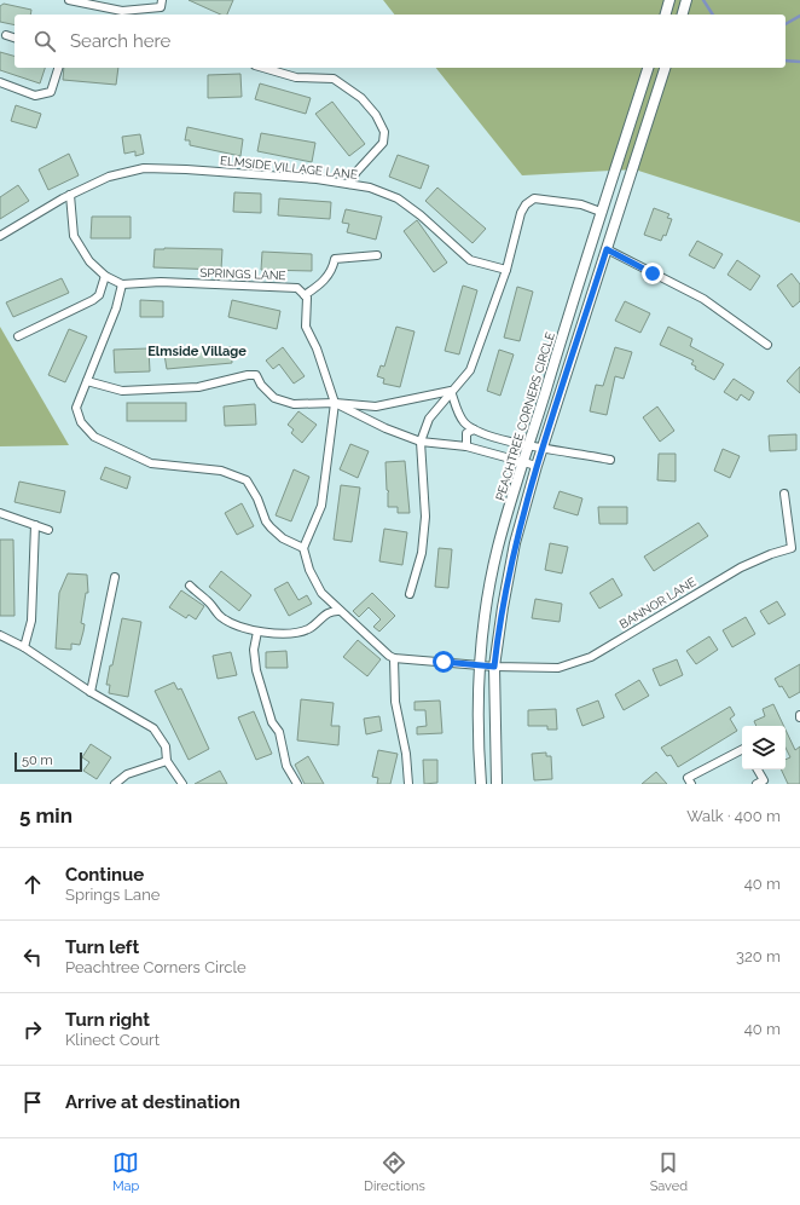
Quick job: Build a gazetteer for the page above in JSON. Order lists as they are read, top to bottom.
{
  "streets": {
    "street": [
      "ELMSIDE VILLAGE LANE",
      "SPRINGS LANE",
      "PEACHTREE CORNERS CIRCLE",
      "BANNOR LANE"
    ]
  },
  "crossings": [
    ["PEACHTREE CORNERS CIRCLE", "BANNOR LANE"]
  ],
  "districts": ["Elmside Village"],
  "scale_bar": "50 m",
  "page": {
    "search": "Search here",
    "scale": "50 m",
    "heading": ["5 min", "Walk · 400 m"],
    "list": [
      ["Continue", "Springs Lane", "40 m"],
      ["Turn left", "Peachtree Corners Circle", "320 m"],
      ["Turn right", "Klinect Court", "40 m"],
      "Arrive at destination"
    ],
    "nav": ["Map", "Directions", "Saved"]
  }
}
